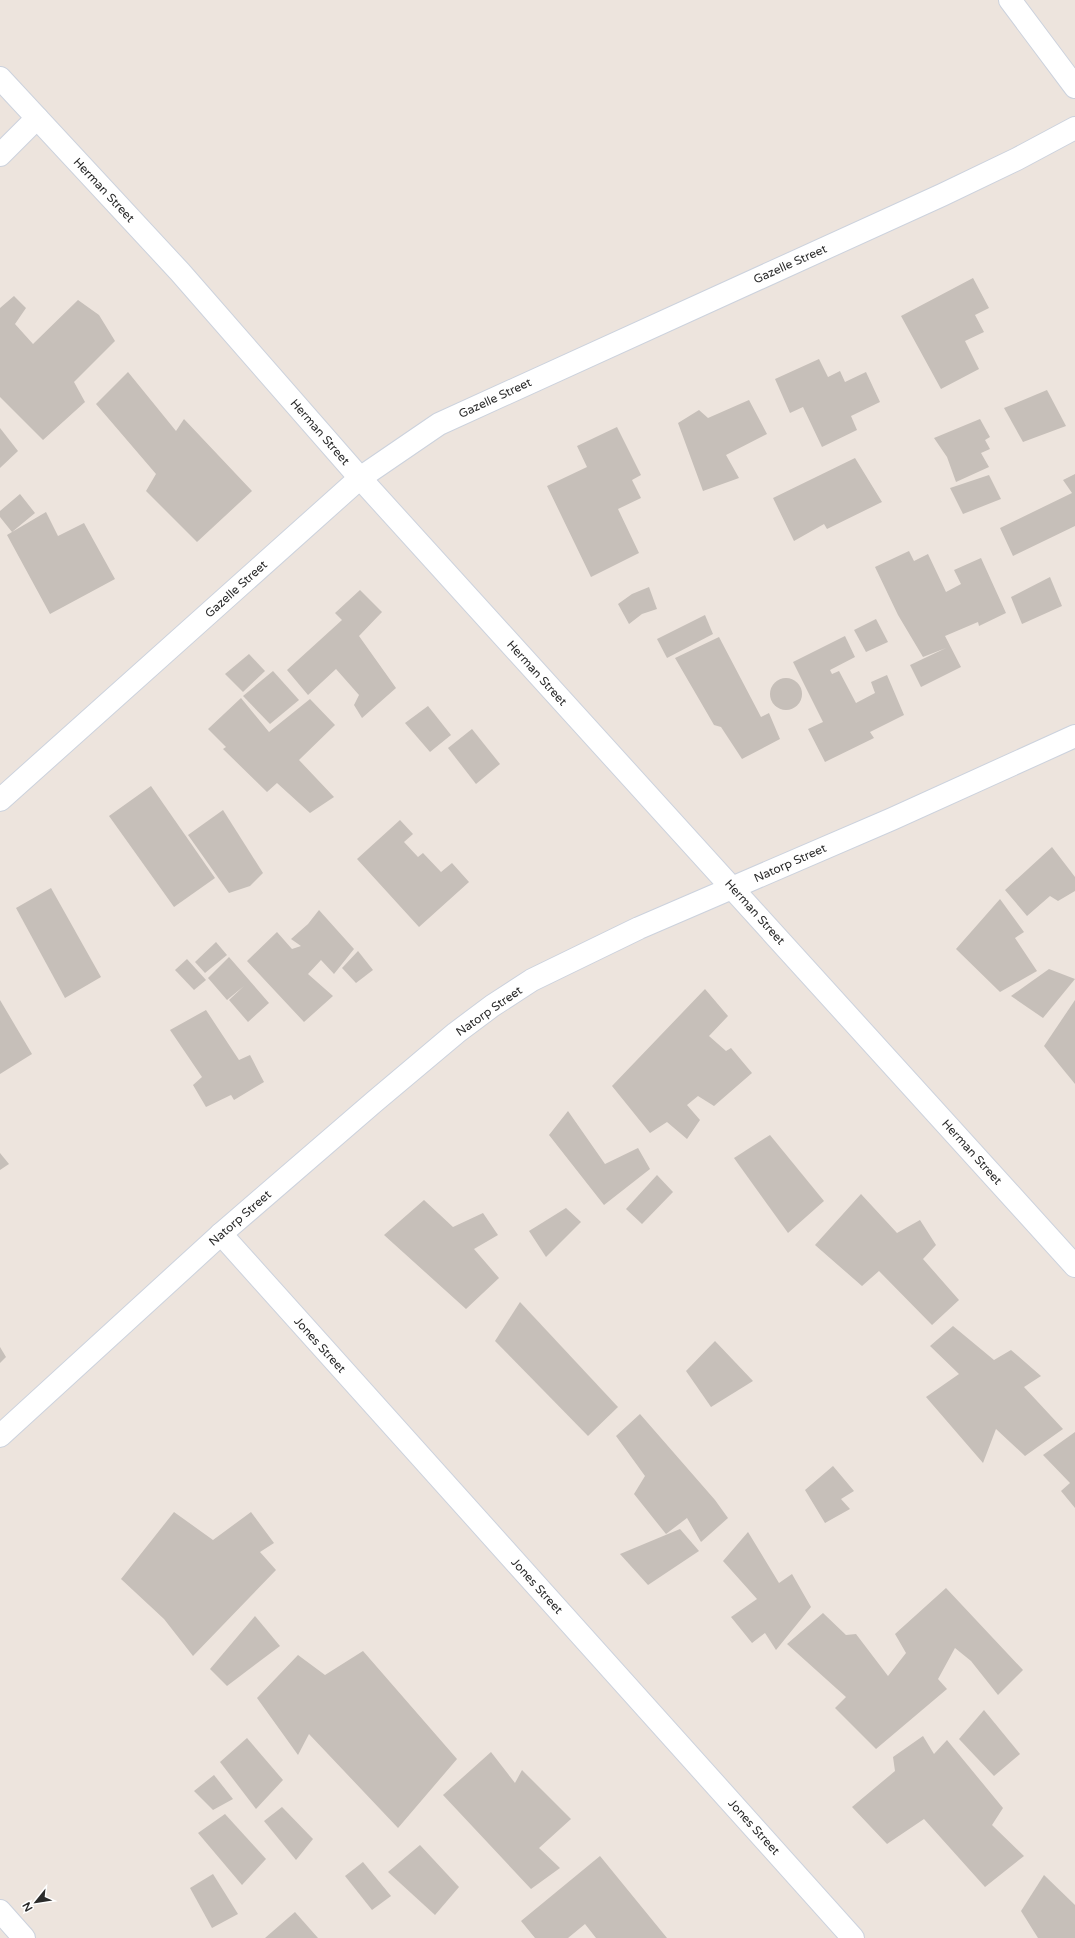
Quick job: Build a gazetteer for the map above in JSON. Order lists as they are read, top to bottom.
{
  "streets": {
    "street": [
      "Herman Street",
      "Gazelle Street",
      "Natorp Street",
      "Jones Street"
    ]
  },
  "crossings": [
    ["Herman Street", "Gazelle Street"],
    ["Herman Street", "Natorp Street"],
    ["Natorp Street", "Jones Street"]
  ],
  "north": "bottom left"
}
